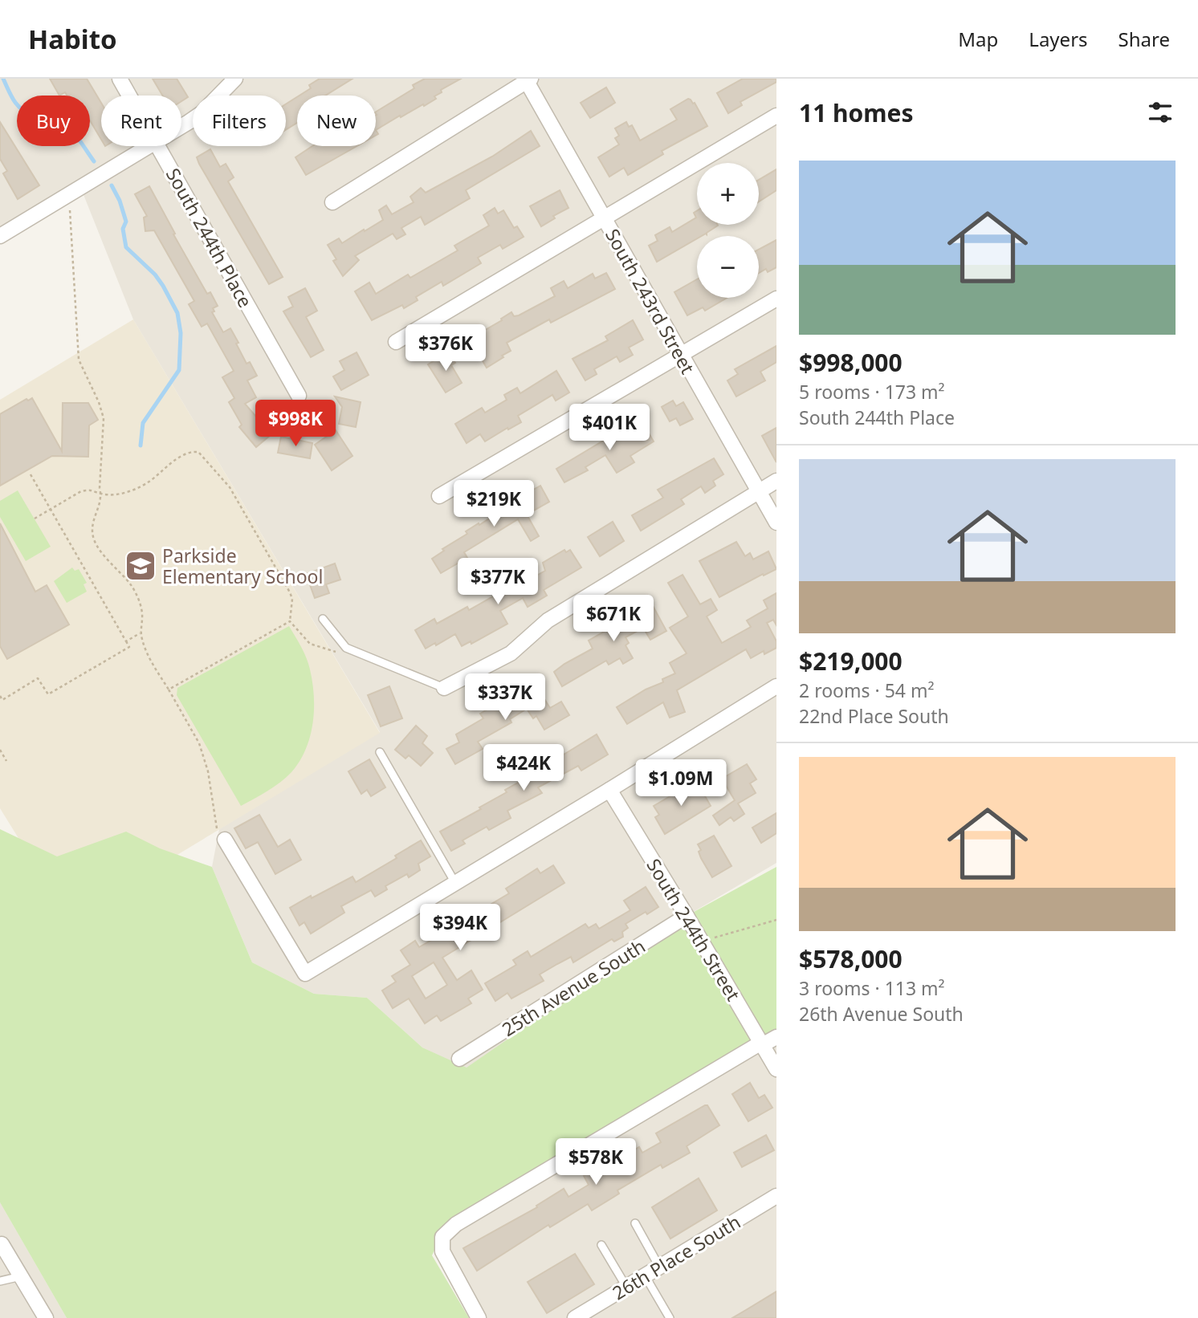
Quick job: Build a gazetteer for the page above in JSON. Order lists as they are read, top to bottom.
{
  "streets": {
    "street": [
      "South 244th Place",
      "South 243rd Street",
      "South 244th Street",
      "25th Avenue South",
      "26th Place South"
    ]
  },
  "crossings": [
    ["South 244th Street", "25th Avenue South"]
  ],
  "places": {
    "school or university": ["Parkside Elementary School"]
  },
  "page": {
    "header": "Habito",
    "nav": ["Map", "Layers", "Share"],
    "heading": "11 homes",
    "chip": [
      "Buy",
      "Rent",
      "Filters",
      "New"
    ],
    "list": [
      {
        "name": "$998,000",
        "note": "5 rooms · 173 m² · South 244th Place"
      },
      {
        "name": "$219,000",
        "note": "2 rooms · 54 m² · 22nd Place South"
      },
      {
        "name": "$578,000",
        "note": "3 rooms · 113 m² · 26th Avenue South"
      }
    ],
    "map_buttons": ["+", "−"],
    "price": [
      "$376K",
      "$998K",
      "$401K",
      "$219K",
      "$377K",
      "$671K",
      "$337K",
      "$424K",
      "$1.09M",
      "$394K",
      "$578K"
    ]
  }
}
